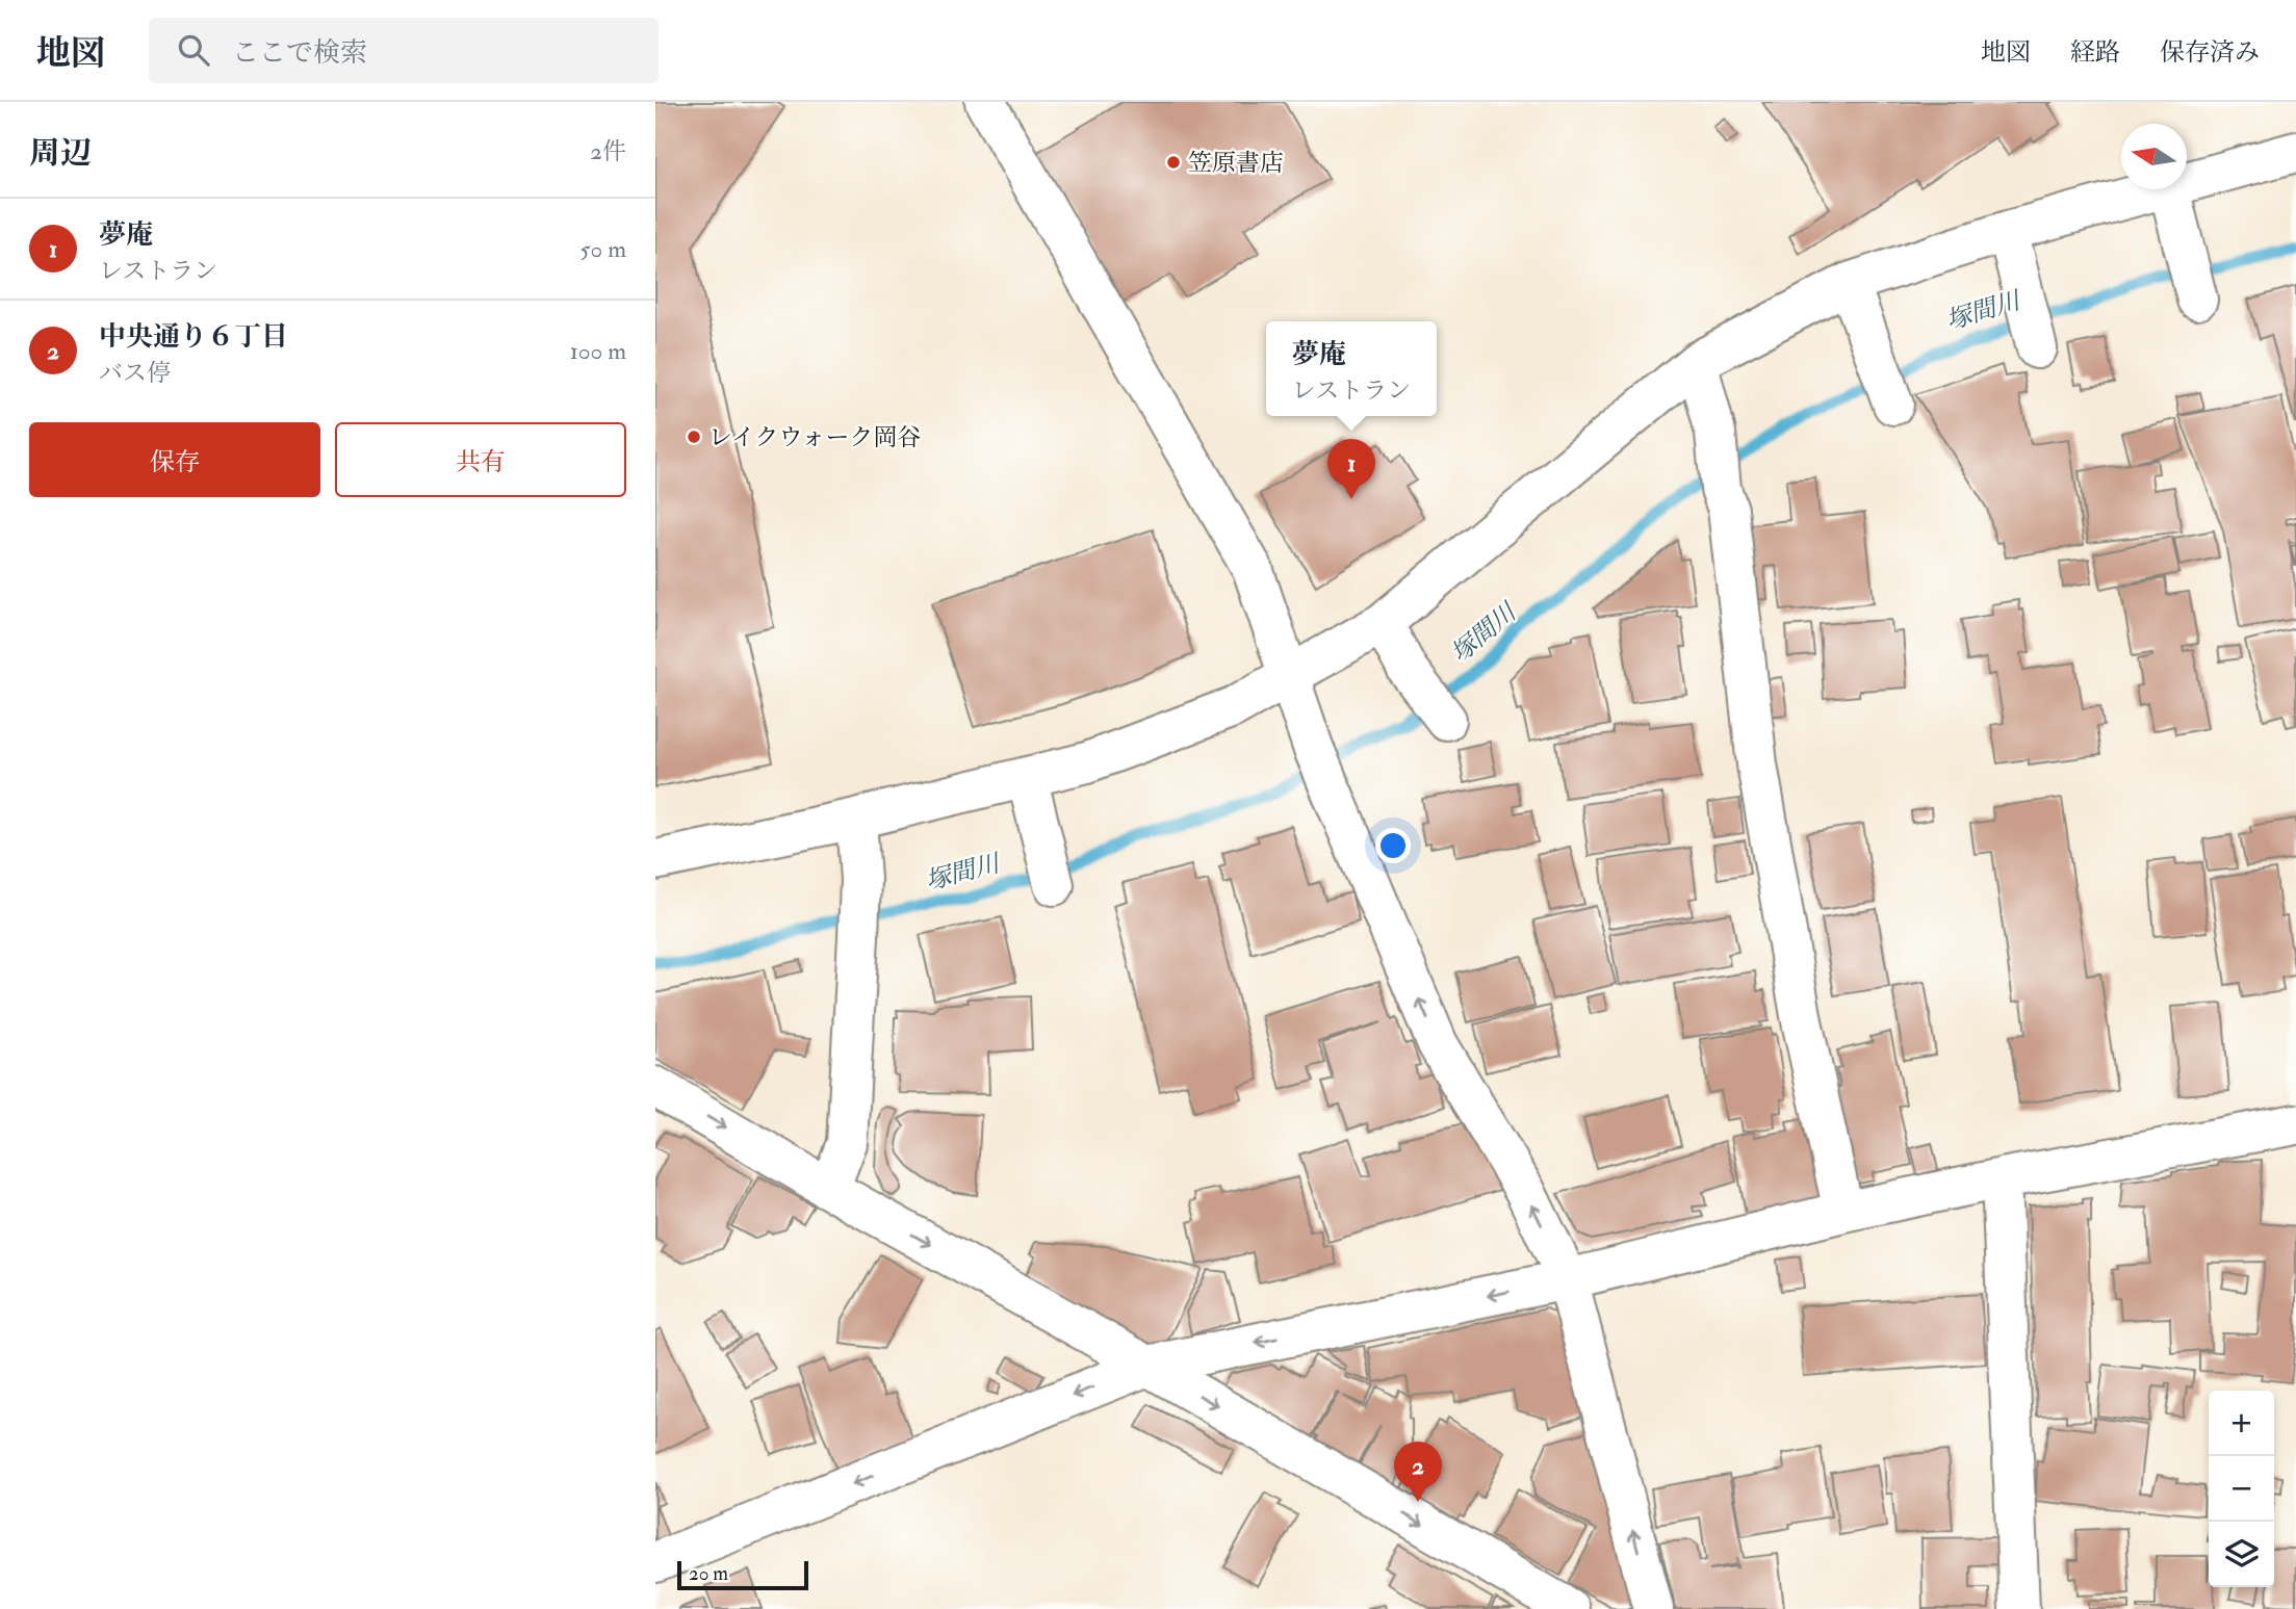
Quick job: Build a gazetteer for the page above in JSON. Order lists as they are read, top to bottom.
{
  "water": ["塚間川"],
  "places": ["笠原書店", "レイクウォーク岡谷"],
  "scale_bar": "20 m",
  "north": "left",
  "page": {
    "header": "地図",
    "search": "ここで検索",
    "nav": ["地図", "経路", "保存済み"],
    "heading": ["周辺", "2件"],
    "list": [
      {
        "mark": "1",
        "name": "夢庵",
        "note": "レストラン",
        "value": "50 m"
      },
      {
        "mark": "2",
        "name": "中央通り６丁目",
        "note": "バス停",
        "value": "100 m"
      }
    ],
    "popup": ["夢庵", "レストラン"],
    "buttons": ["保存", "共有"],
    "pins": ["1", "2"],
    "map_buttons": ["+", "−"],
    "scale": "20 m"
  }
}
